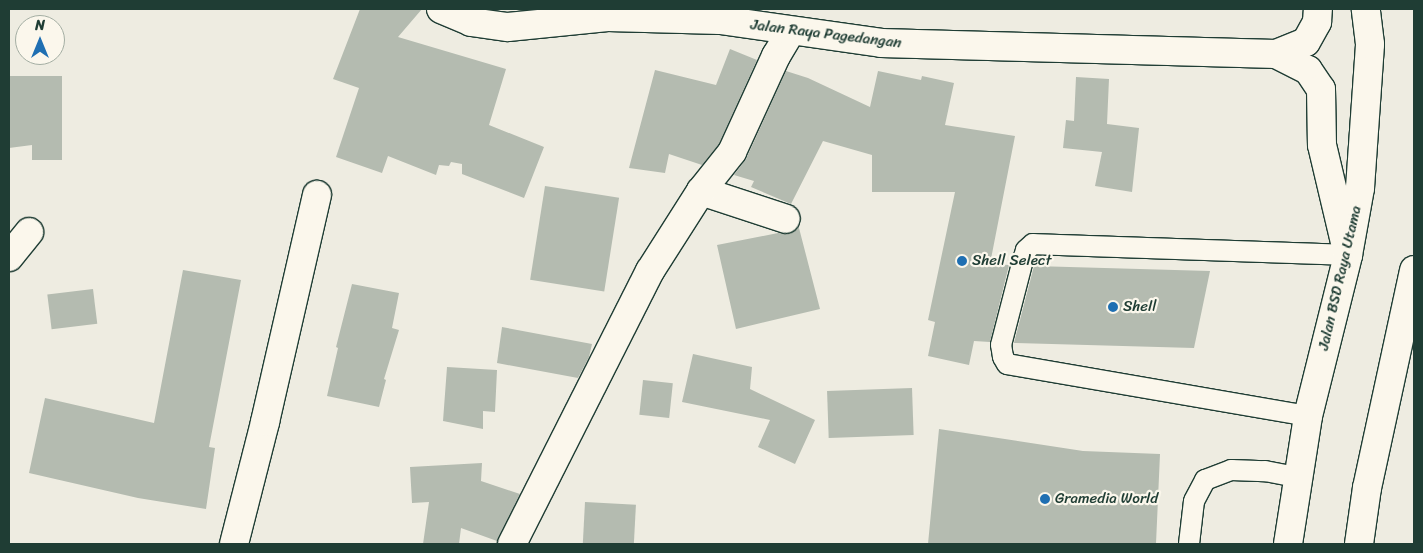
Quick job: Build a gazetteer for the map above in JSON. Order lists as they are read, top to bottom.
{
  "streets": {
    "street": ["Jalan Raya Pagedangan", "Jalan BSD Raya Utama"]
  },
  "places": ["Shell Select", "Shell", "Gramedia World"],
  "north": "top"
}
